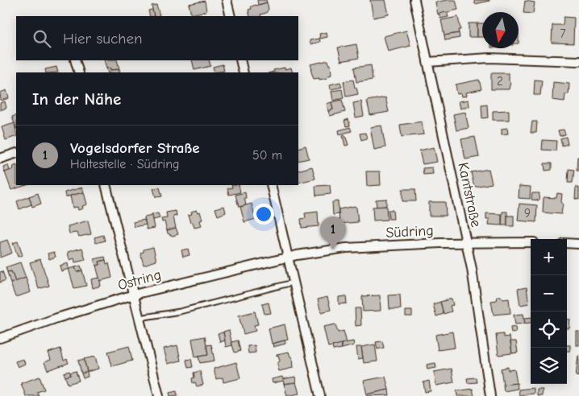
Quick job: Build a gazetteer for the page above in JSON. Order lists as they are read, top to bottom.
{
  "streets": {
    "street": ["Kantstraße", "Südring", "Ostring"]
  },
  "crossings": [
    ["Kantstraße", "Südring"],
    ["Südring", "Ostring"]
  ],
  "house_numbers": ["7", "2", "9"],
  "north": "bottom",
  "page": {
    "search": "Hier suchen",
    "heading": "In der Nähe",
    "list": [
      {
        "mark": "1",
        "name": "Vogelsdorfer Straße",
        "note": "Haltestelle · Südring",
        "value": "50 m"
      }
    ],
    "pins": "1",
    "map_buttons": ["+", "−"]
  }
}
